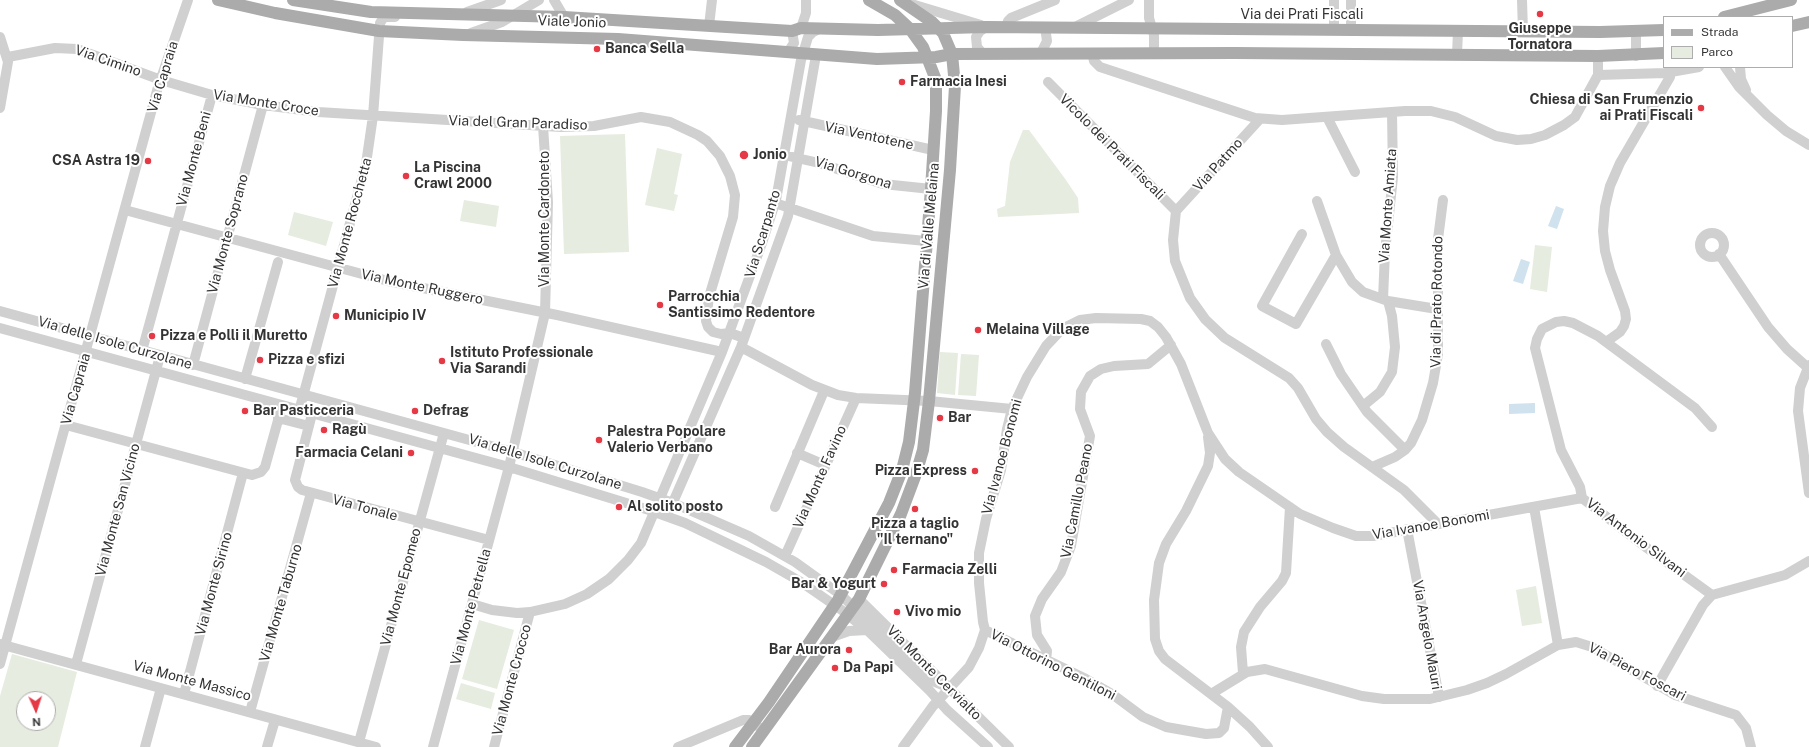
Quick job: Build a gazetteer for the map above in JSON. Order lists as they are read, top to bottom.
{
  "streets": {
    "main road": ["Via dei Prati Fiscali", "Viale Jonio", "Via di Valle Melaina"],
    "street": [
      "Via Cimino",
      "Via Capraia",
      "Via Monte Croce",
      "Via del Gran Paradiso",
      "Via Ventotene",
      "Vicolo dei Prati Fiscali",
      "Via Monte Beni",
      "Via Patmo",
      "Via Gorgona",
      "Via Monte Amiata",
      "Via Monte Cardoneto",
      "Via Monte Rocchetta",
      "Via Monte Soprano",
      "Via Scarpanto",
      "Via Monte Ruggero",
      "Via di Prato Rotondo",
      "Via delle Isole Curzolane",
      "Via Ivanoe Bonomi",
      "Via Monte Favino",
      "Via Camillo Peano",
      "Via Tonale",
      "Via Monte San Vicino",
      "Via Antonio Silvani",
      "Via Monte Sirino",
      "Via Monte Epomeo",
      "Via Monte Taburno",
      "Via Monte Petrella",
      "Via Angelo Mauri",
      "Via Ottorino Gentiloni",
      "Via Piero Foscari",
      "Via Monte Cervialto",
      "Via Monte Crocco",
      "Via Monte Massico"
    ]
  },
  "crossings": [
    ["Via dei Prati Fiscali", "Viale Jonio"],
    ["Viale Jonio", "Via Monte Rocchetta"],
    ["Viale Jonio", "Via di Valle Melaina"],
    ["Viale Jonio", "Via Scarpanto"],
    ["Via Cimino", "Via Capraia"],
    ["Via Cimino", "Via Monte Croce"],
    ["Via Capraia", "Via Monte Croce"],
    ["Via Capraia", "Via Monte Ruggero"],
    ["Via Capraia", "Via delle Isole Curzolane"],
    ["Via Capraia", "Via Monte Massico"],
    ["Via Monte Croce", "Via del Gran Paradiso"],
    ["Via Monte Croce", "Via Monte Beni"],
    ["Via Monte Croce", "Via Monte Rocchetta"],
    ["Via Monte Croce", "Via Monte Soprano"],
    ["Via del Gran Paradiso", "Via Monte Cardoneto"],
    ["Via del Gran Paradiso", "Via Monte Rocchetta"],
    ["Via del Gran Paradiso", "Via di Valle Melaina"],
    ["Via del Gran Paradiso", "Via Scarpanto"],
    ["Via del Gran Paradiso", "Via Monte Favino"],
    ["Via Ventotene", "Via di Valle Melaina"],
    ["Via Ventotene", "Via Scarpanto"],
    ["Vicolo dei Prati Fiscali", "Via Patmo"],
    ["Via Monte Beni", "Via Monte Ruggero"],
    ["Via Monte Beni", "Via delle Isole Curzolane"],
    ["Via Gorgona", "Via di Valle Melaina"],
    ["Via Gorgona", "Via Scarpanto"],
    ["Via Monte Cardoneto", "Via Monte Ruggero"],
    ["Via Monte Cardoneto", "Via delle Isole Curzolane"],
    ["Via Monte Cardoneto", "Via Monte Petrella"],
    ["Via Monte Rocchetta", "Via Monte Ruggero"],
    ["Via Monte Rocchetta", "Via delle Isole Curzolane"],
    ["Via di Valle Melaina", "Via delle Isole Curzolane"],
    ["Via di Valle Melaina", "Via Monte Cervialto"],
    ["Via Monte Soprano", "Via Monte Ruggero"],
    ["Via Monte Soprano", "Via delle Isole Curzolane"],
    ["Via Scarpanto", "Via Monte Ruggero"],
    ["Via Scarpanto", "Via delle Isole Curzolane"],
    ["Via Scarpanto", "Via Monte Petrella"],
    ["Via Scarpanto", "Via Monte Crocco"],
    ["Via delle Isole Curzolane", "Via Monte Favino"],
    ["Via delle Isole Curzolane", "Via Monte San Vicino"],
    ["Via delle Isole Curzolane", "Via Monte Epomeo"],
    ["Via delle Isole Curzolane", "Via Monte Petrella"],
    ["Via Ivanoe Bonomi", "Via Camillo Peano"],
    ["Via Ivanoe Bonomi", "Via Antonio Silvani"],
    ["Via Ivanoe Bonomi", "Via Angelo Mauri"],
    ["Via Ivanoe Bonomi", "Via Ottorino Gentiloni"],
    ["Via Camillo Peano", "Via Ottorino Gentiloni"],
    ["Via Tonale", "Via Monte Epomeo"],
    ["Via Tonale", "Via Monte Taburno"],
    ["Via Tonale", "Via Monte Petrella"],
    ["Via Monte San Vicino", "Via Monte Massico"],
    ["Via Monte Sirino", "Via Monte Massico"],
    ["Via Monte Epomeo", "Via Monte Massico"],
    ["Via Monte Taburno", "Via Monte Massico"],
    ["Via Angelo Mauri", "Via Piero Foscari"]
  ],
  "places": [
    "Giuseppe Tornatora",
    "Banca Sella",
    "Farmacia Inesi",
    "Chiesa di San Frumenzio ai Prati Fiscali",
    "Jonio",
    "CSA Astra 19",
    "La Piscina Crawl 2000",
    "Parrocchia Santissimo Redentore",
    "Municipio IV",
    "Melaina Village",
    "Pizza e Polli il Muretto",
    "Pizza e sfizi",
    "Istituto Professionale Via Sarandi",
    "Bar Pasticceria",
    "Defrag",
    "Bar",
    "Ragù",
    "Palestra Popolare Valerio Verbano",
    "Farmacia Celani",
    "Pizza Express",
    "Al solito posto",
    "Pizza a taglio \"Il ternano\"",
    "Farmacia Zelli",
    "Bar & Yogurt",
    "Vivo mio",
    "Bar Aurora",
    "Da Papi"
  ],
  "legend": ["Strada", "Parco"],
  "north": "bottom"
}
